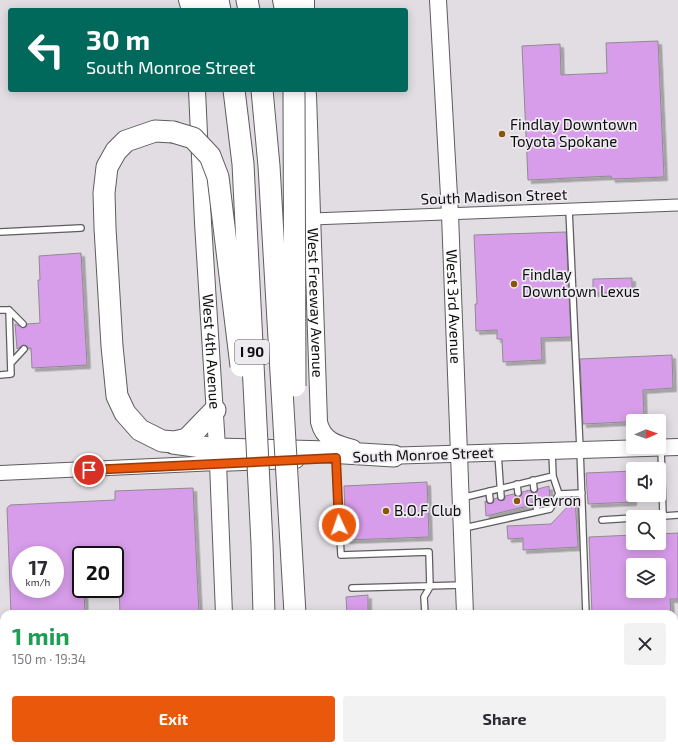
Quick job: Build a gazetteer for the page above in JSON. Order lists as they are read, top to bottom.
{
  "streets": {
    "highway": ["I 90"],
    "main road": [
      "West Freeway Avenue",
      "West 3rd Avenue",
      "West 4th Avenue",
      "South Monroe Street"
    ],
    "street": ["South Madison Street"]
  },
  "crossings": [
    ["South Madison Street", "West Freeway Avenue"],
    ["South Madison Street", "West 3rd Avenue"],
    ["West Freeway Avenue", "South Monroe Street"],
    ["West 3rd Avenue", "South Monroe Street"],
    ["West 4th Avenue", "South Monroe Street"]
  ],
  "places": [
    "Findlay Downtown Toyota Spokane",
    "Findlay Downtown Lexus",
    "Chevron",
    "B.O.F Club"
  ],
  "north": "right",
  "page": {
    "turn": ["30 m", "South Monroe Street"],
    "speed": "17 km/h",
    "limit": "20",
    "heading": ["1 min", "150 m · 19:34"],
    "buttons": ["Exit", "Share"]
  }
}
